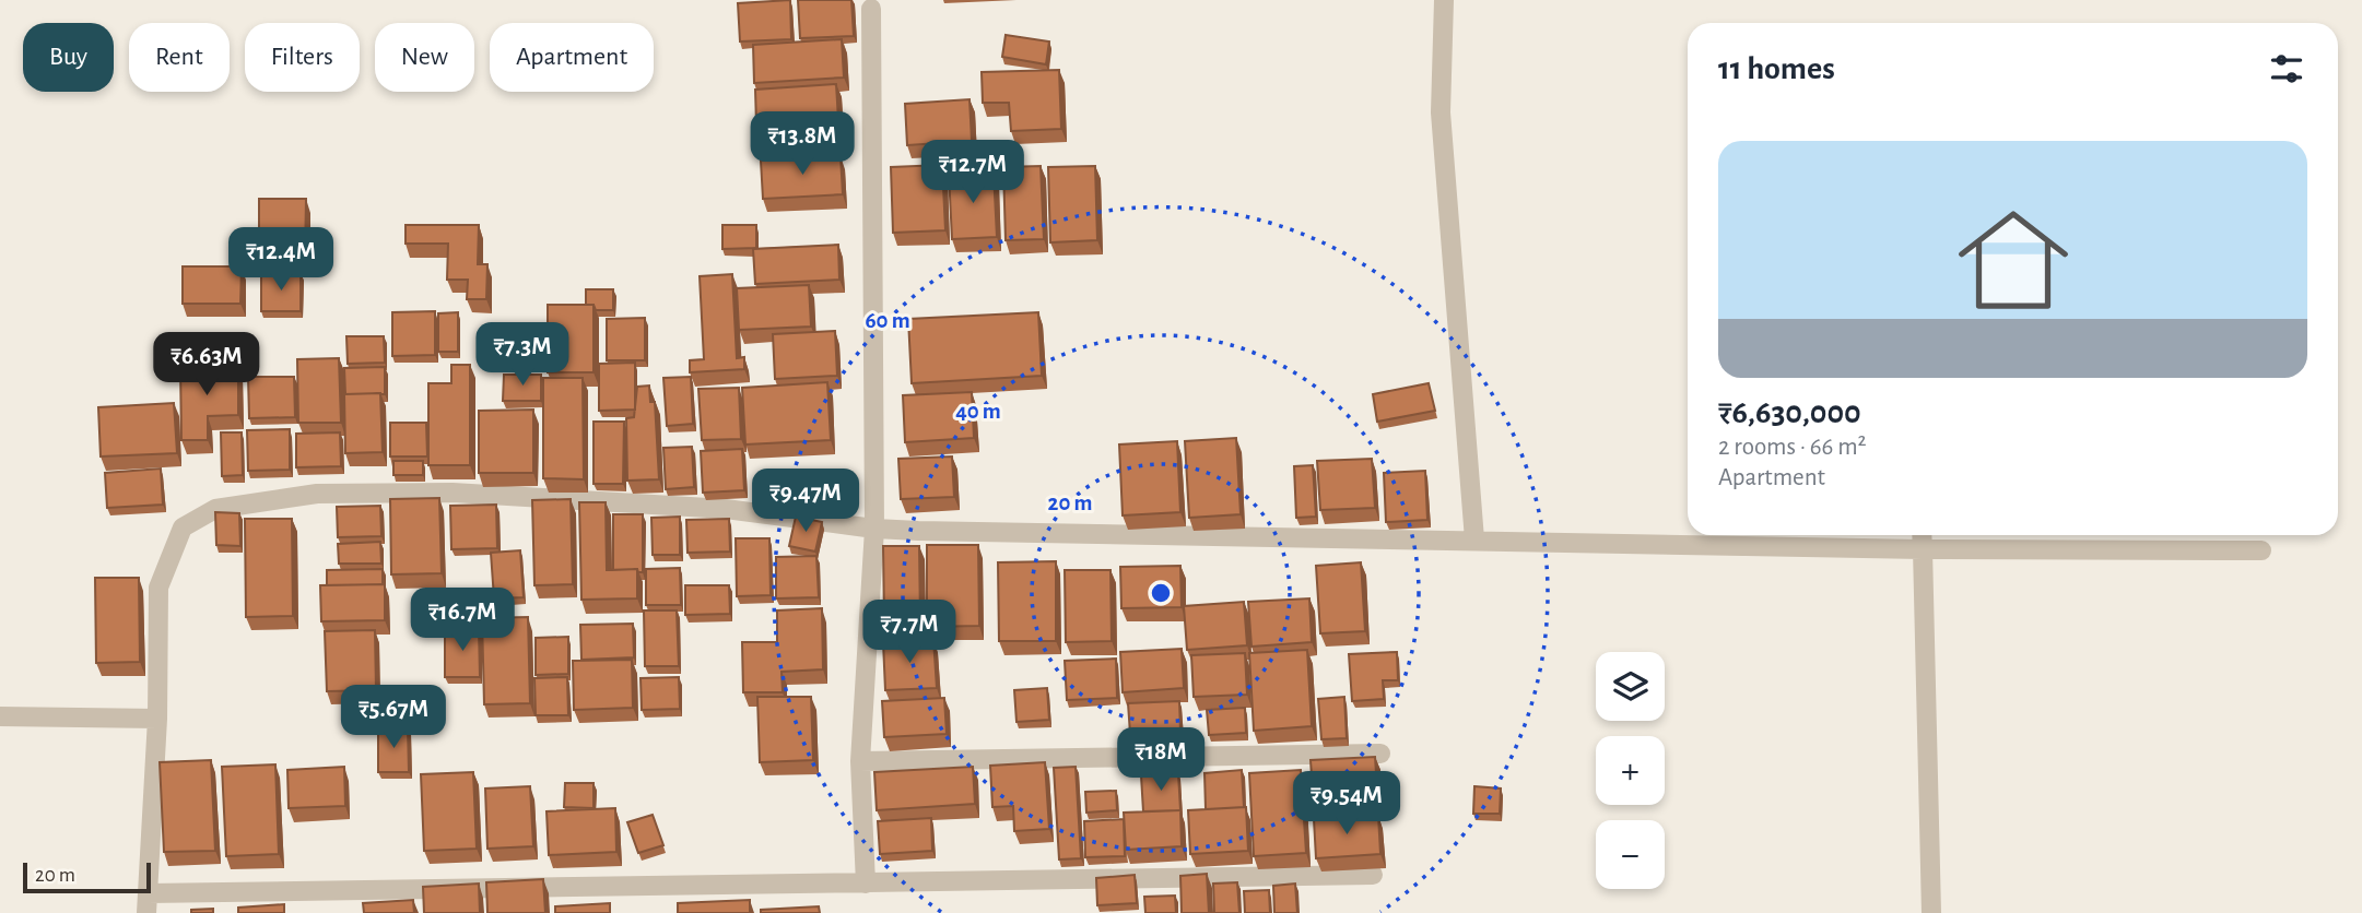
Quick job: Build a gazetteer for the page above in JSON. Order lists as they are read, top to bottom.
{
  "scale_bar": "20 m",
  "page": {
    "chip": [
      "Buy",
      "Rent",
      "Filters",
      "New",
      "Apartment"
    ],
    "heading": "11 homes",
    "price": [
      "₹13.8M",
      "₹12.7M",
      "₹12.4M",
      "₹7.3M",
      "₹6.63M",
      "₹9.47M",
      "₹16.7M",
      "₹7.7M",
      "₹5.67M",
      "₹18M",
      "₹9.54M"
    ],
    "list": [
      {
        "name": "₹6,630,000",
        "note": "2 rooms · 66 m² · Apartment"
      }
    ],
    "map_buttons": ["+", "−"],
    "scale": "20 m"
  },
  "rings": ["60 m", "40 m", "20 m"]
}
